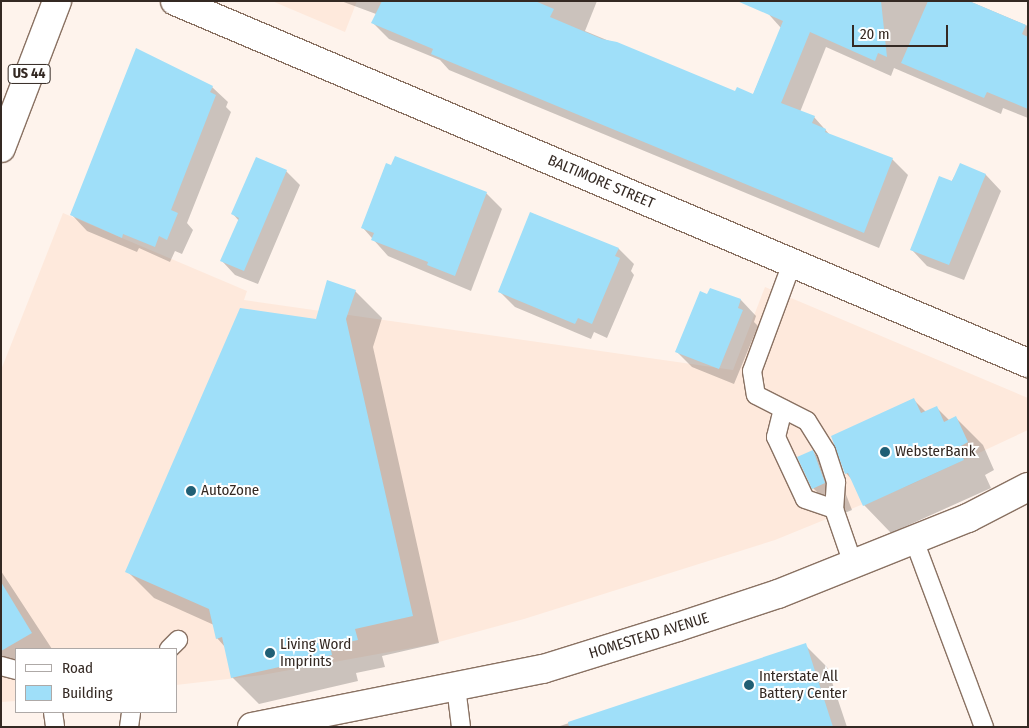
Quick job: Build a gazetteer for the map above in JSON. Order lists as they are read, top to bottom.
{
  "streets": {
    "main road": ["US 44", "BALTIMORE STREET", "HOMESTEAD AVENUE"]
  },
  "places": [
    "WebsterBank",
    "AutoZone",
    "Living Word Imprints",
    "Interstate All Battery Center"
  ],
  "legend": ["Road", "Building"],
  "scale_bar": "20 m"
}
